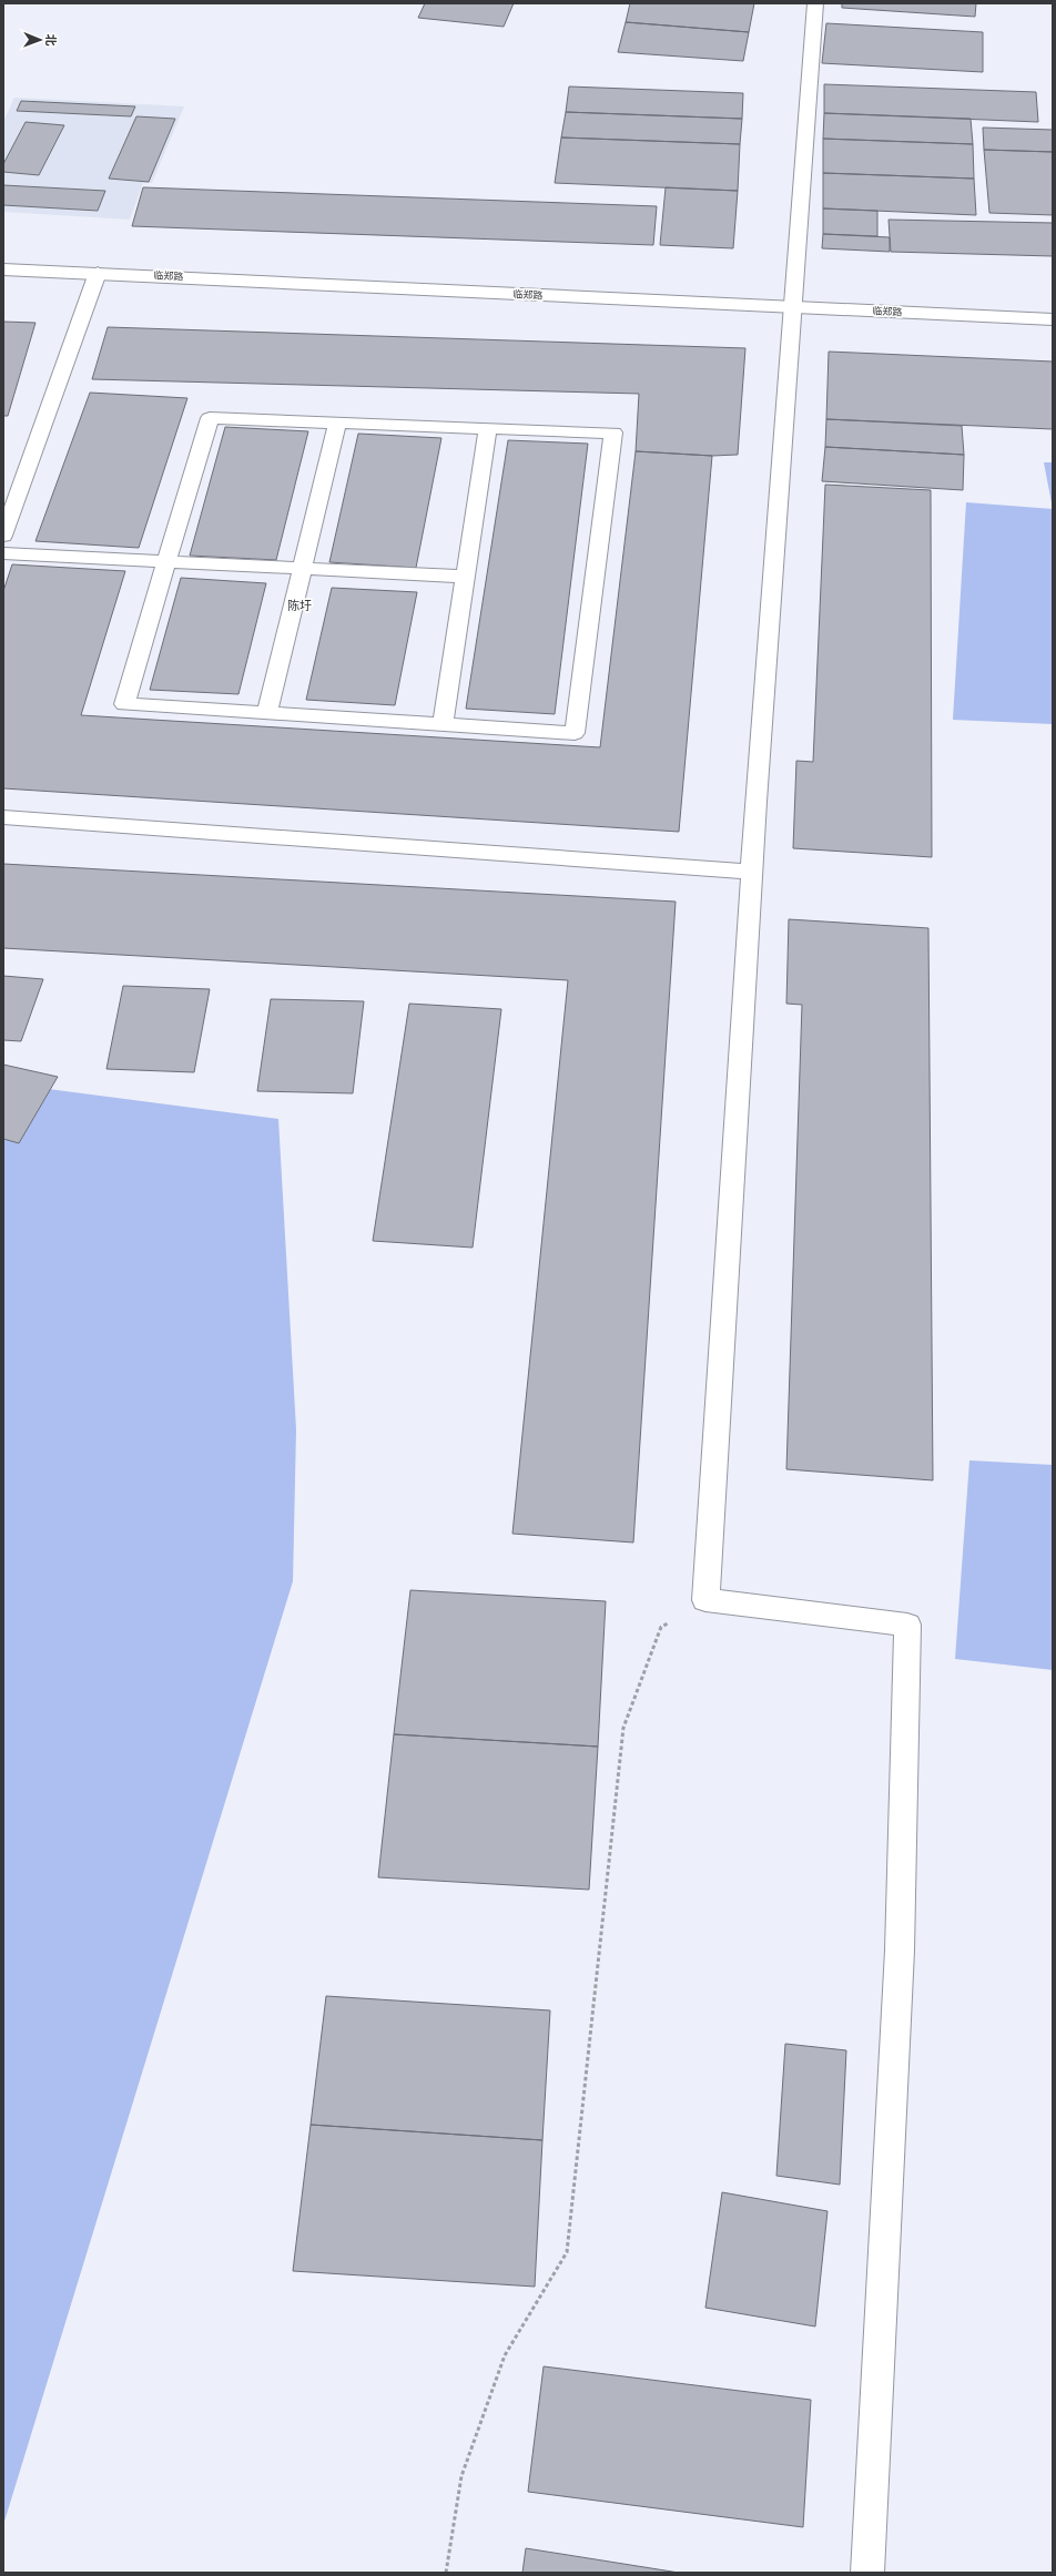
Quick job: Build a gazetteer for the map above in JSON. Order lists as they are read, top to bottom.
{
  "streets": {
    "street": ["临郑路"]
  },
  "districts": ["陈圩"],
  "north": "right"
}
